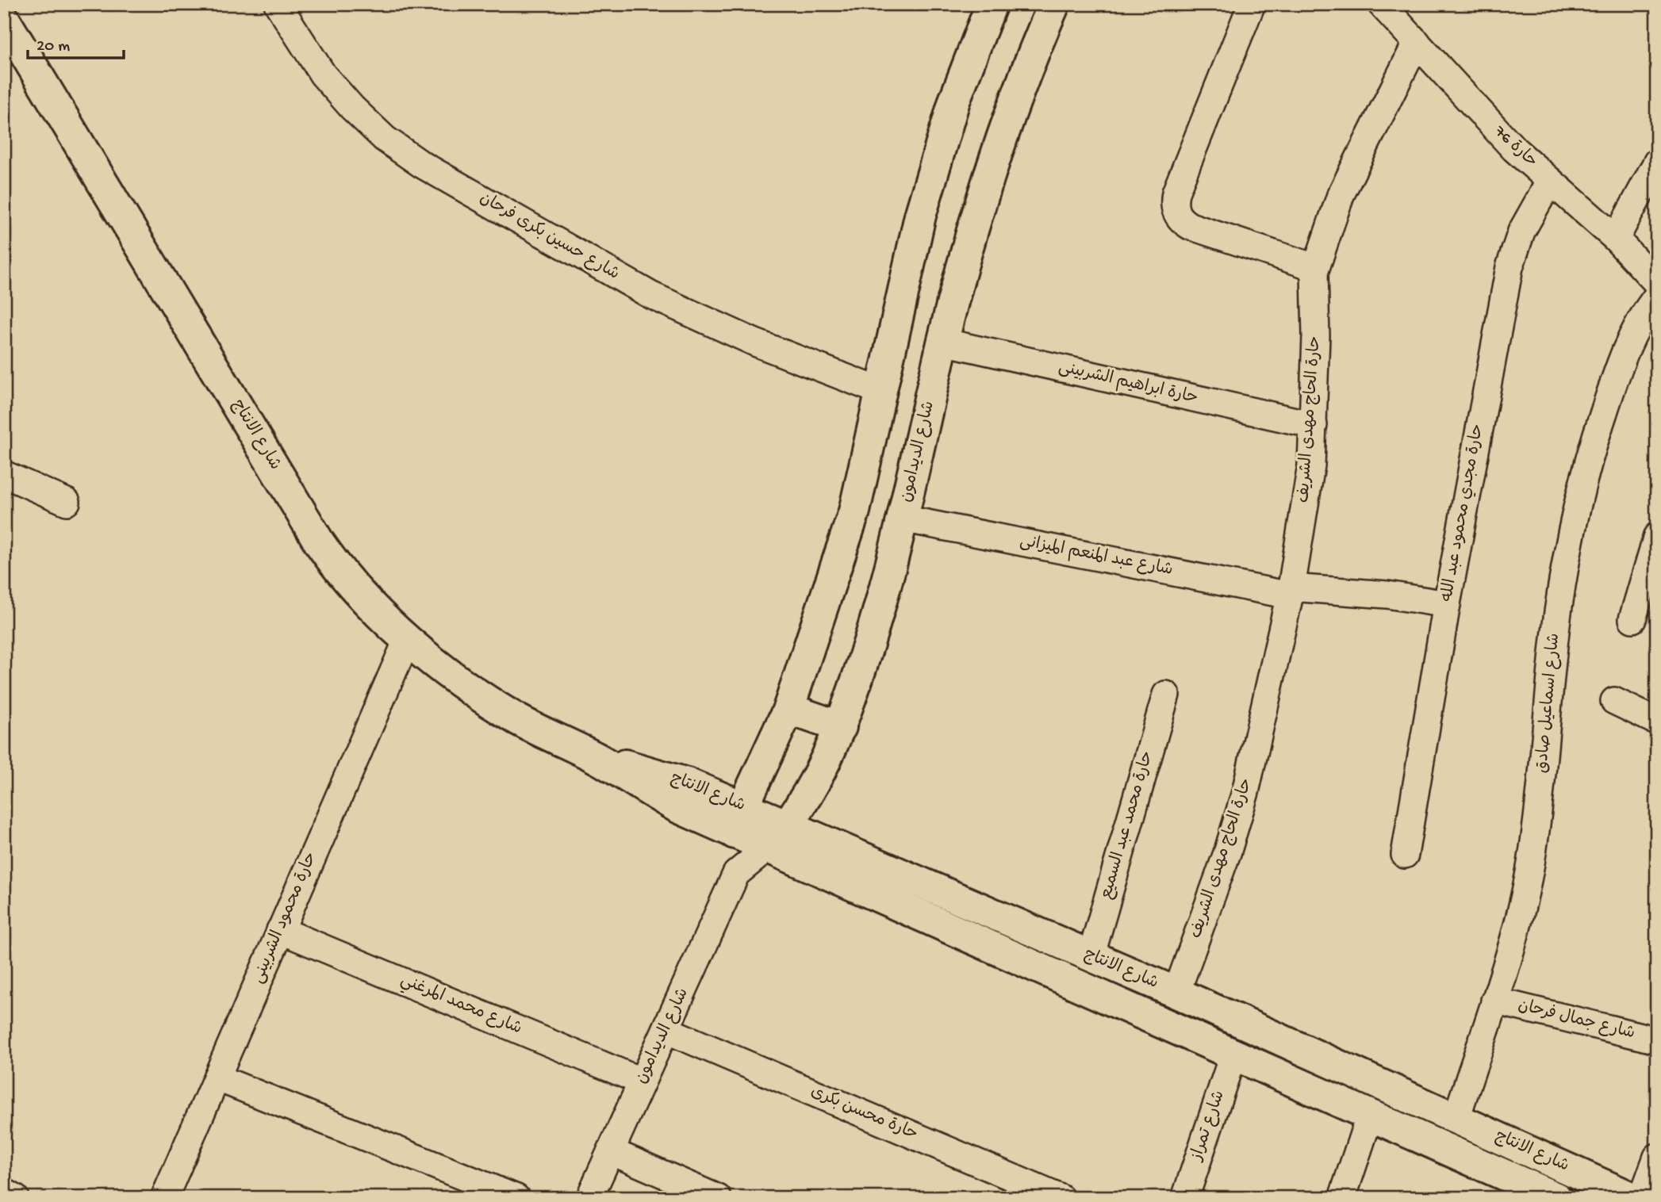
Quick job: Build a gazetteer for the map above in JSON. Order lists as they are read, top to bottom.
{
  "streets": {
    "main road": ["شارع الانتاج", "شارع الديدامون"],
    "street": [
      "حارة 76",
      "شارع حسين بكرى فرحان",
      "حارة ابراهيم الشربينى",
      "حارة الحاج مهدى الشريف",
      "حارة مجدي محمود عبد الله",
      "شارع عبد المنعم الميزانى",
      "شارع اسماعيل صادق",
      "حارة محمد عبد السميع",
      "حارة محمود الشربينى",
      "شارع محمد المرغني",
      "شارع جمال فرحان",
      "حارة محسن بكرى",
      "شارع تمراز"
    ]
  },
  "crossings": [
    ["حارة 76", "حارة مجدي محمود عبد الله"],
    ["شارع حسين بكرى فرحان", "شارع الديدامون"],
    ["حارة ابراهيم الشربينى", "حارة الحاج مهدى الشريف"],
    ["حارة ابراهيم الشربينى", "شارع الديدامون"],
    ["حارة الحاج مهدى الشريف", "شارع الانتاج"],
    ["حارة الحاج مهدى الشريف", "شارع عبد المنعم الميزانى"],
    ["شارع الانتاج", "شارع الديدامون"],
    ["شارع الانتاج", "شارع اسماعيل صادق"],
    ["شارع الانتاج", "حارة محمد عبد السميع"],
    ["شارع الانتاج", "حارة محمود الشربينى"],
    ["شارع الانتاج", "شارع تمراز"],
    ["شارع الديدامون", "شارع عبد المنعم الميزانى"],
    ["شارع الديدامون", "شارع محمد المرغني"],
    ["شارع الديدامون", "حارة محسن بكرى"],
    ["حارة مجدي محمود عبد الله", "شارع عبد المنعم الميزانى"],
    ["شارع اسماعيل صادق", "شارع جمال فرحان"],
    ["حارة محمود الشربينى", "شارع محمد المرغني"]
  ],
  "scale_bar": "20 m"
}
